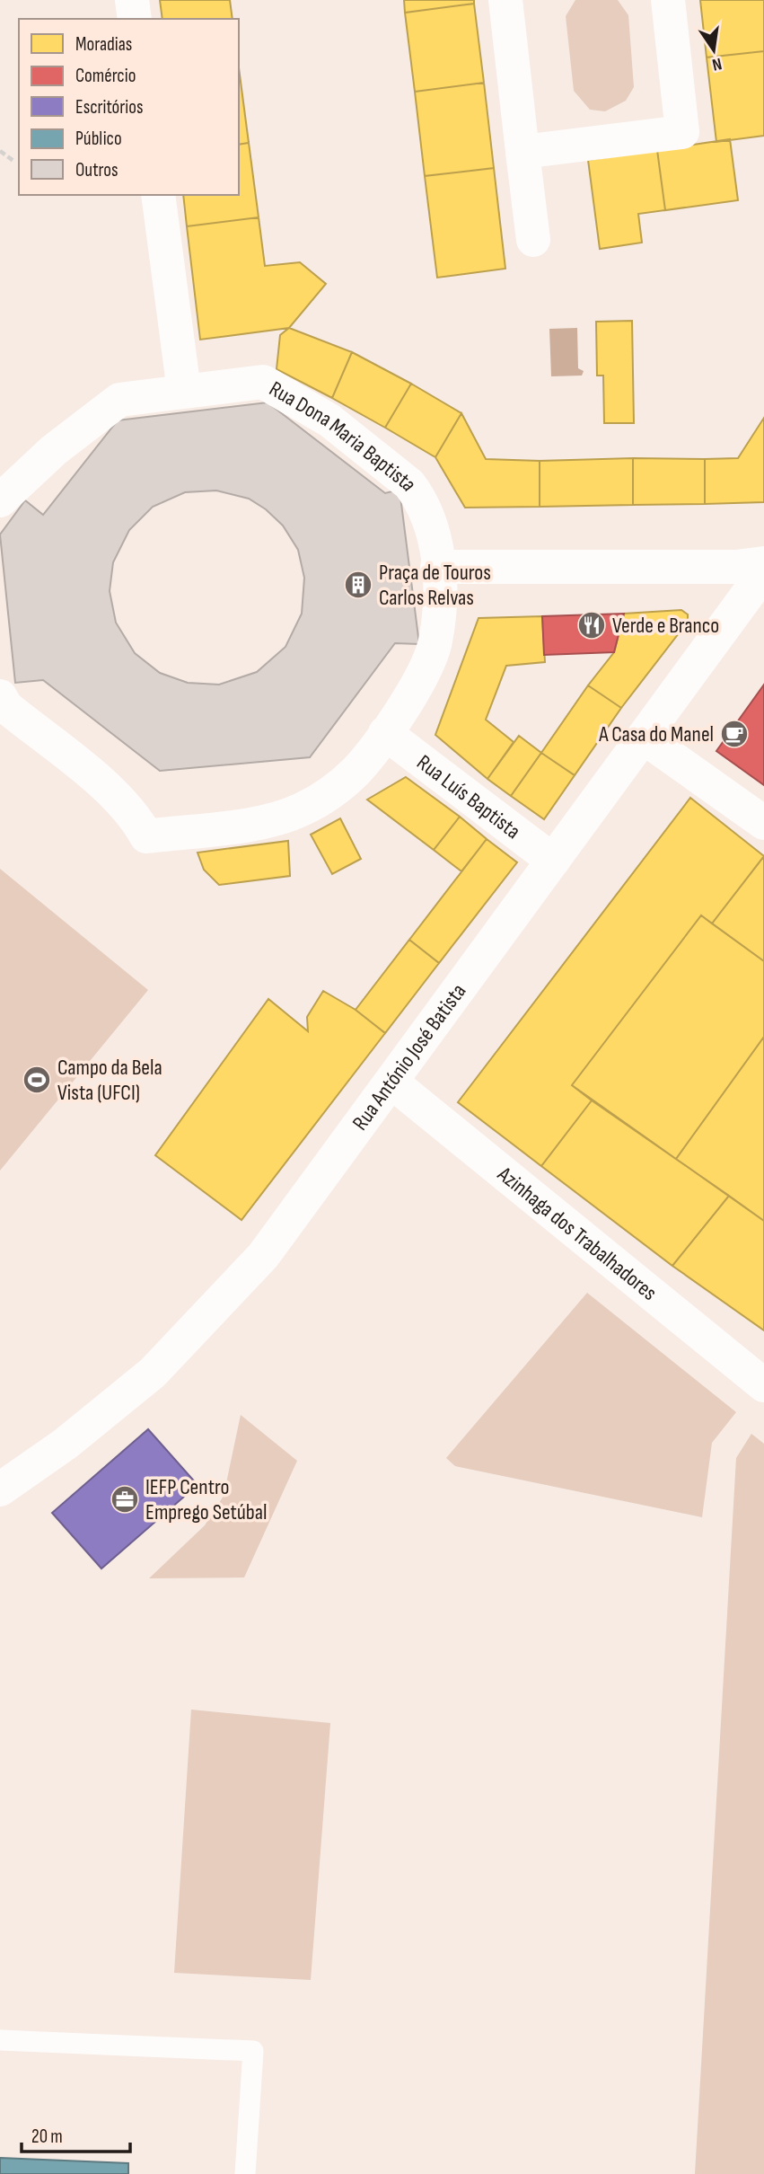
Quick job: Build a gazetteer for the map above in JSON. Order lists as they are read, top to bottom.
{
  "streets": {
    "street": [
      "Rua Dona Maria Baptista",
      "Rua Luís Baptista",
      "Rua António José Batista",
      "Azinhaga dos Trabalhadores"
    ]
  },
  "crossings": [
    ["Rua Dona Maria Baptista", "Rua Luís Baptista"],
    ["Rua Luís Baptista", "Rua António José Batista"],
    ["Rua António José Batista", "Azinhaga dos Trabalhadores"]
  ],
  "places": {
    "building": ["Praça de Touros Carlos Relvas"],
    "restaurant": ["Verde e Branco"],
    "cafe": ["A Casa do Manel"],
    "sports": ["Campo da Bela Vista (UFCI)"],
    "office": ["IEFP Centro Emprego Setúbal"]
  },
  "legend": [
    "Moradias",
    "Comércio",
    "Escritórios",
    "Público",
    "Outros"
  ],
  "scale_bar": "20 m",
  "north": "bottom"
}
